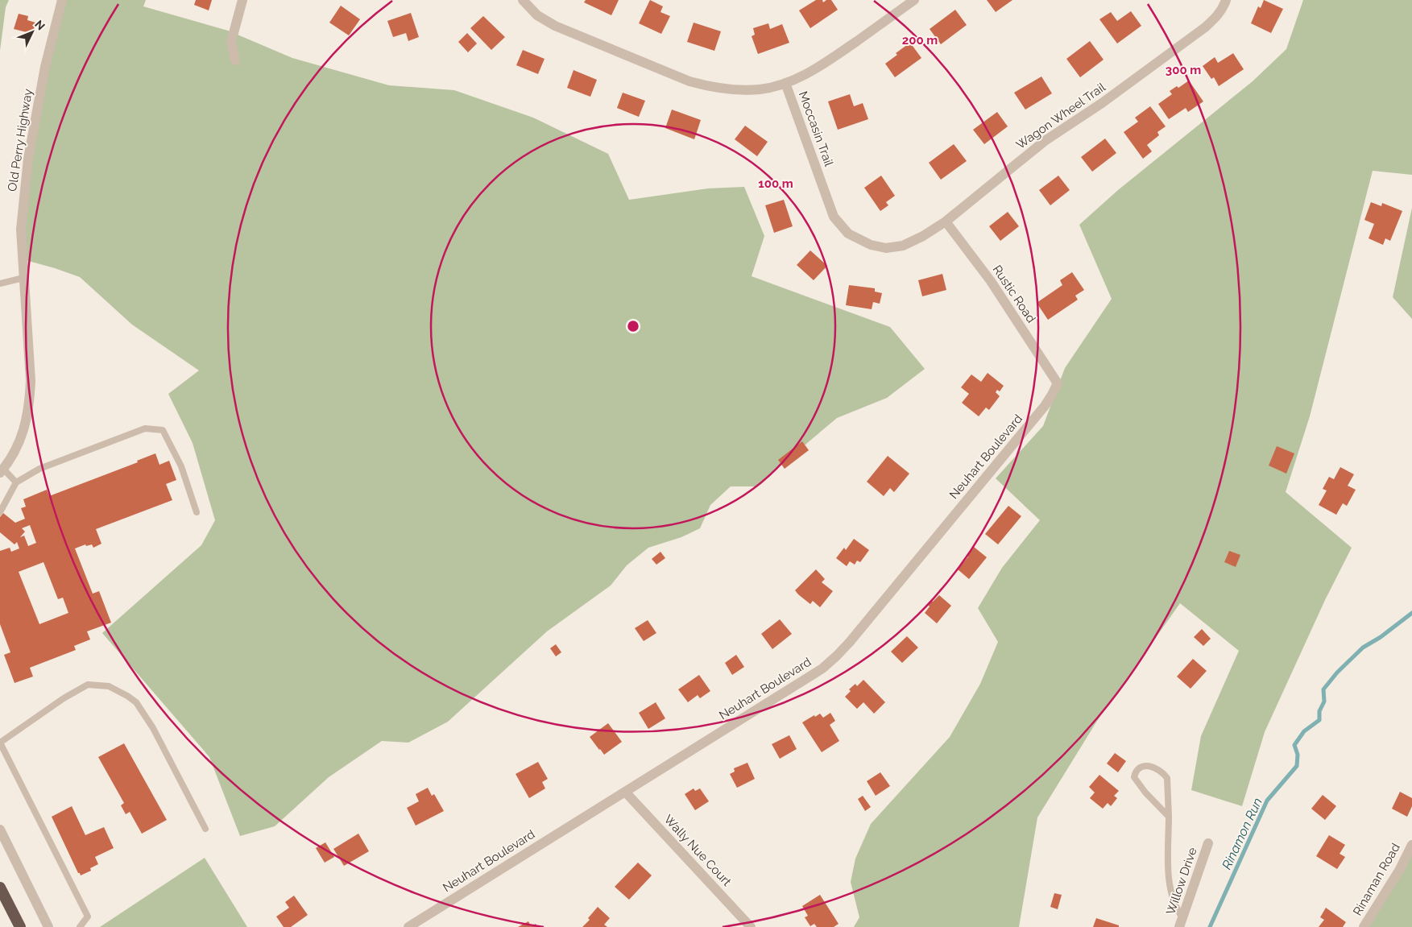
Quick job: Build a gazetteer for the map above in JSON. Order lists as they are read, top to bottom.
{
  "streets": {
    "street": [
      "Wagon Wheel Trail",
      "Moccasin Trail",
      "Old Perry Highway",
      "Rustic Road",
      "Neuhart Boulevard",
      "Wally Nue Court",
      "Rinaman Road",
      "Willow Drive"
    ]
  },
  "crossings": [
    ["Wagon Wheel Trail", "Moccasin Trail"],
    ["Wagon Wheel Trail", "Rustic Road"],
    ["Rustic Road", "Neuhart Boulevard"],
    ["Neuhart Boulevard", "Wally Nue Court"]
  ],
  "water": ["Rinamon Run"],
  "north": "top right",
  "rings": ["200 m", "300 m", "100 m"]
}
